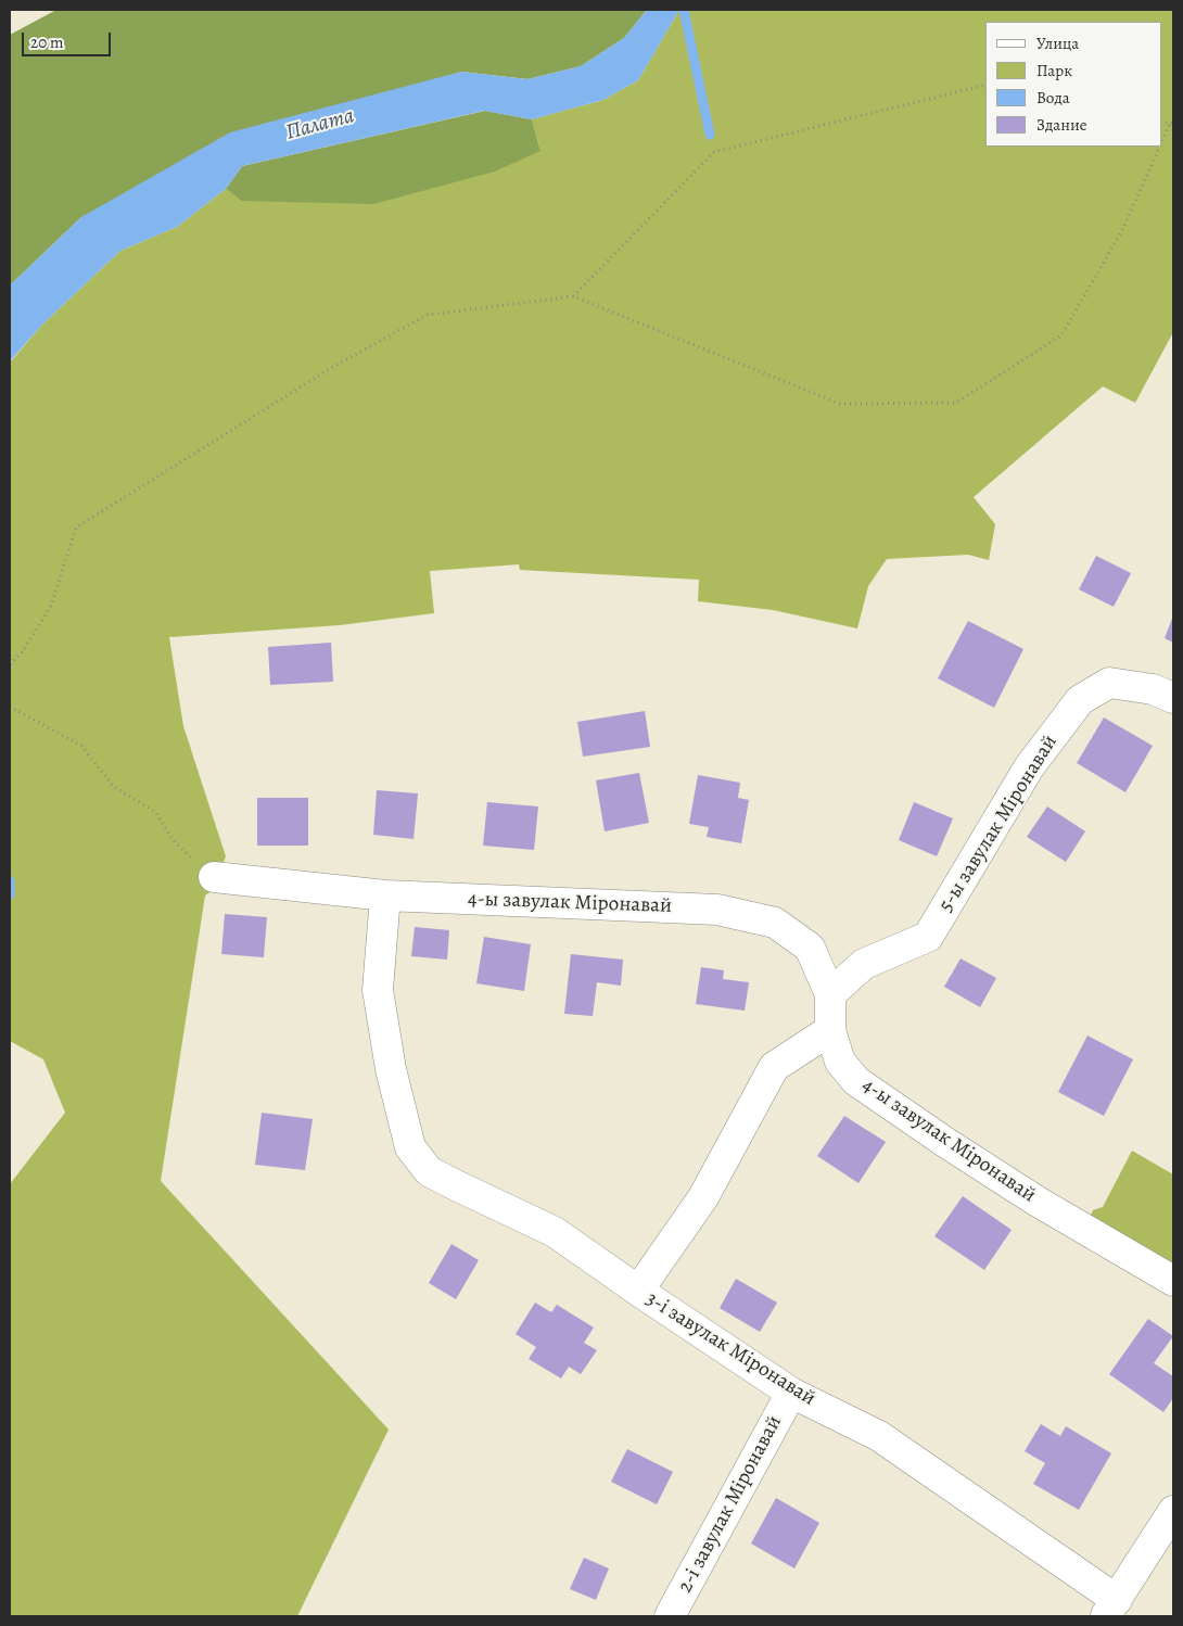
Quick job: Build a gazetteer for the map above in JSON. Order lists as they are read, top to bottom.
{
  "streets": {
    "street": [
      "5-ы завулак Міронавай",
      "4-ы завулак Міронавай",
      "3-і завулак Міронавай",
      "2-і завулак Міронавай"
    ]
  },
  "crossings": [
    ["5-ы завулак Міронавай", "4-ы завулак Міронавай"],
    ["4-ы завулак Міронавай", "3-і завулак Міронавай"],
    ["3-і завулак Міронавай", "2-і завулак Міронавай"]
  ],
  "water": ["Палата"],
  "legend": [
    "Улица",
    "Парк",
    "Вода",
    "Здание"
  ],
  "scale_bar": "20 m"
}
